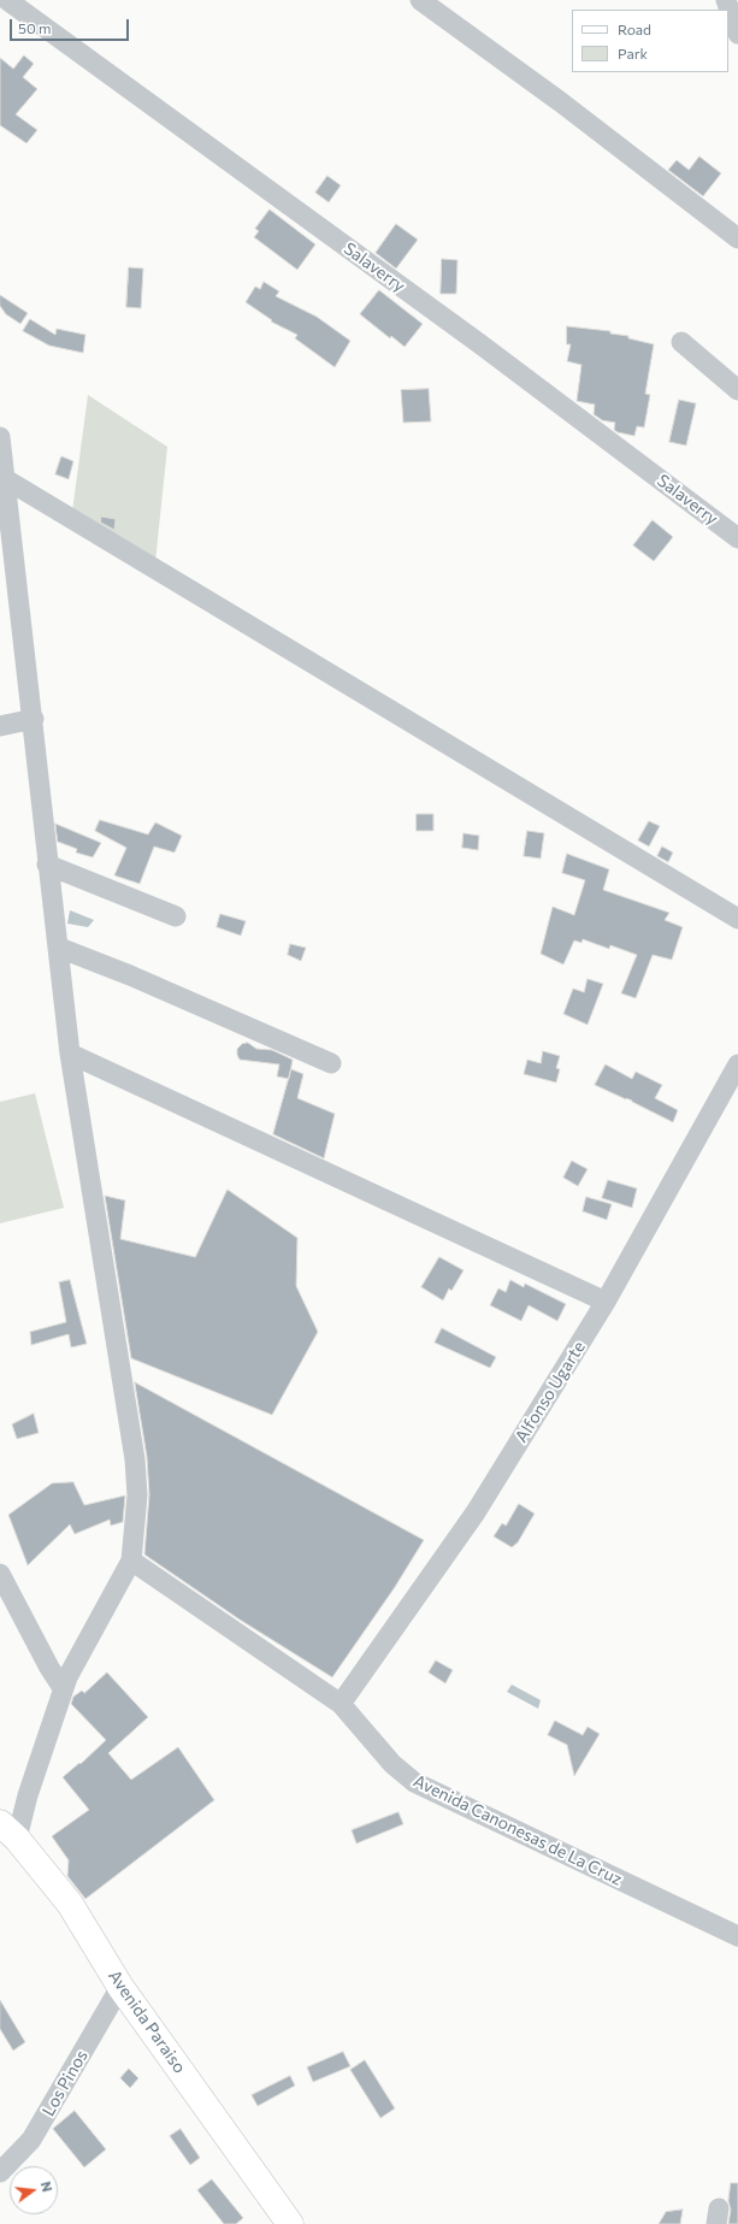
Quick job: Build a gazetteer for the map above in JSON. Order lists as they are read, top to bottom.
{
  "streets": {
    "main road": ["Avenida Paraiso"],
    "street": [
      "Salaverry",
      "Alfonso Ugarte",
      "Avenida Canonesas de La Cruz",
      "Los Pinos"
    ]
  },
  "crossings": [
    ["Alfonso Ugarte", "Avenida Canonesas de La Cruz"],
    ["Avenida Paraiso", "Los Pinos"]
  ],
  "legend": ["Road", "Park"],
  "scale_bar": "50 m",
  "north": "right"
}
